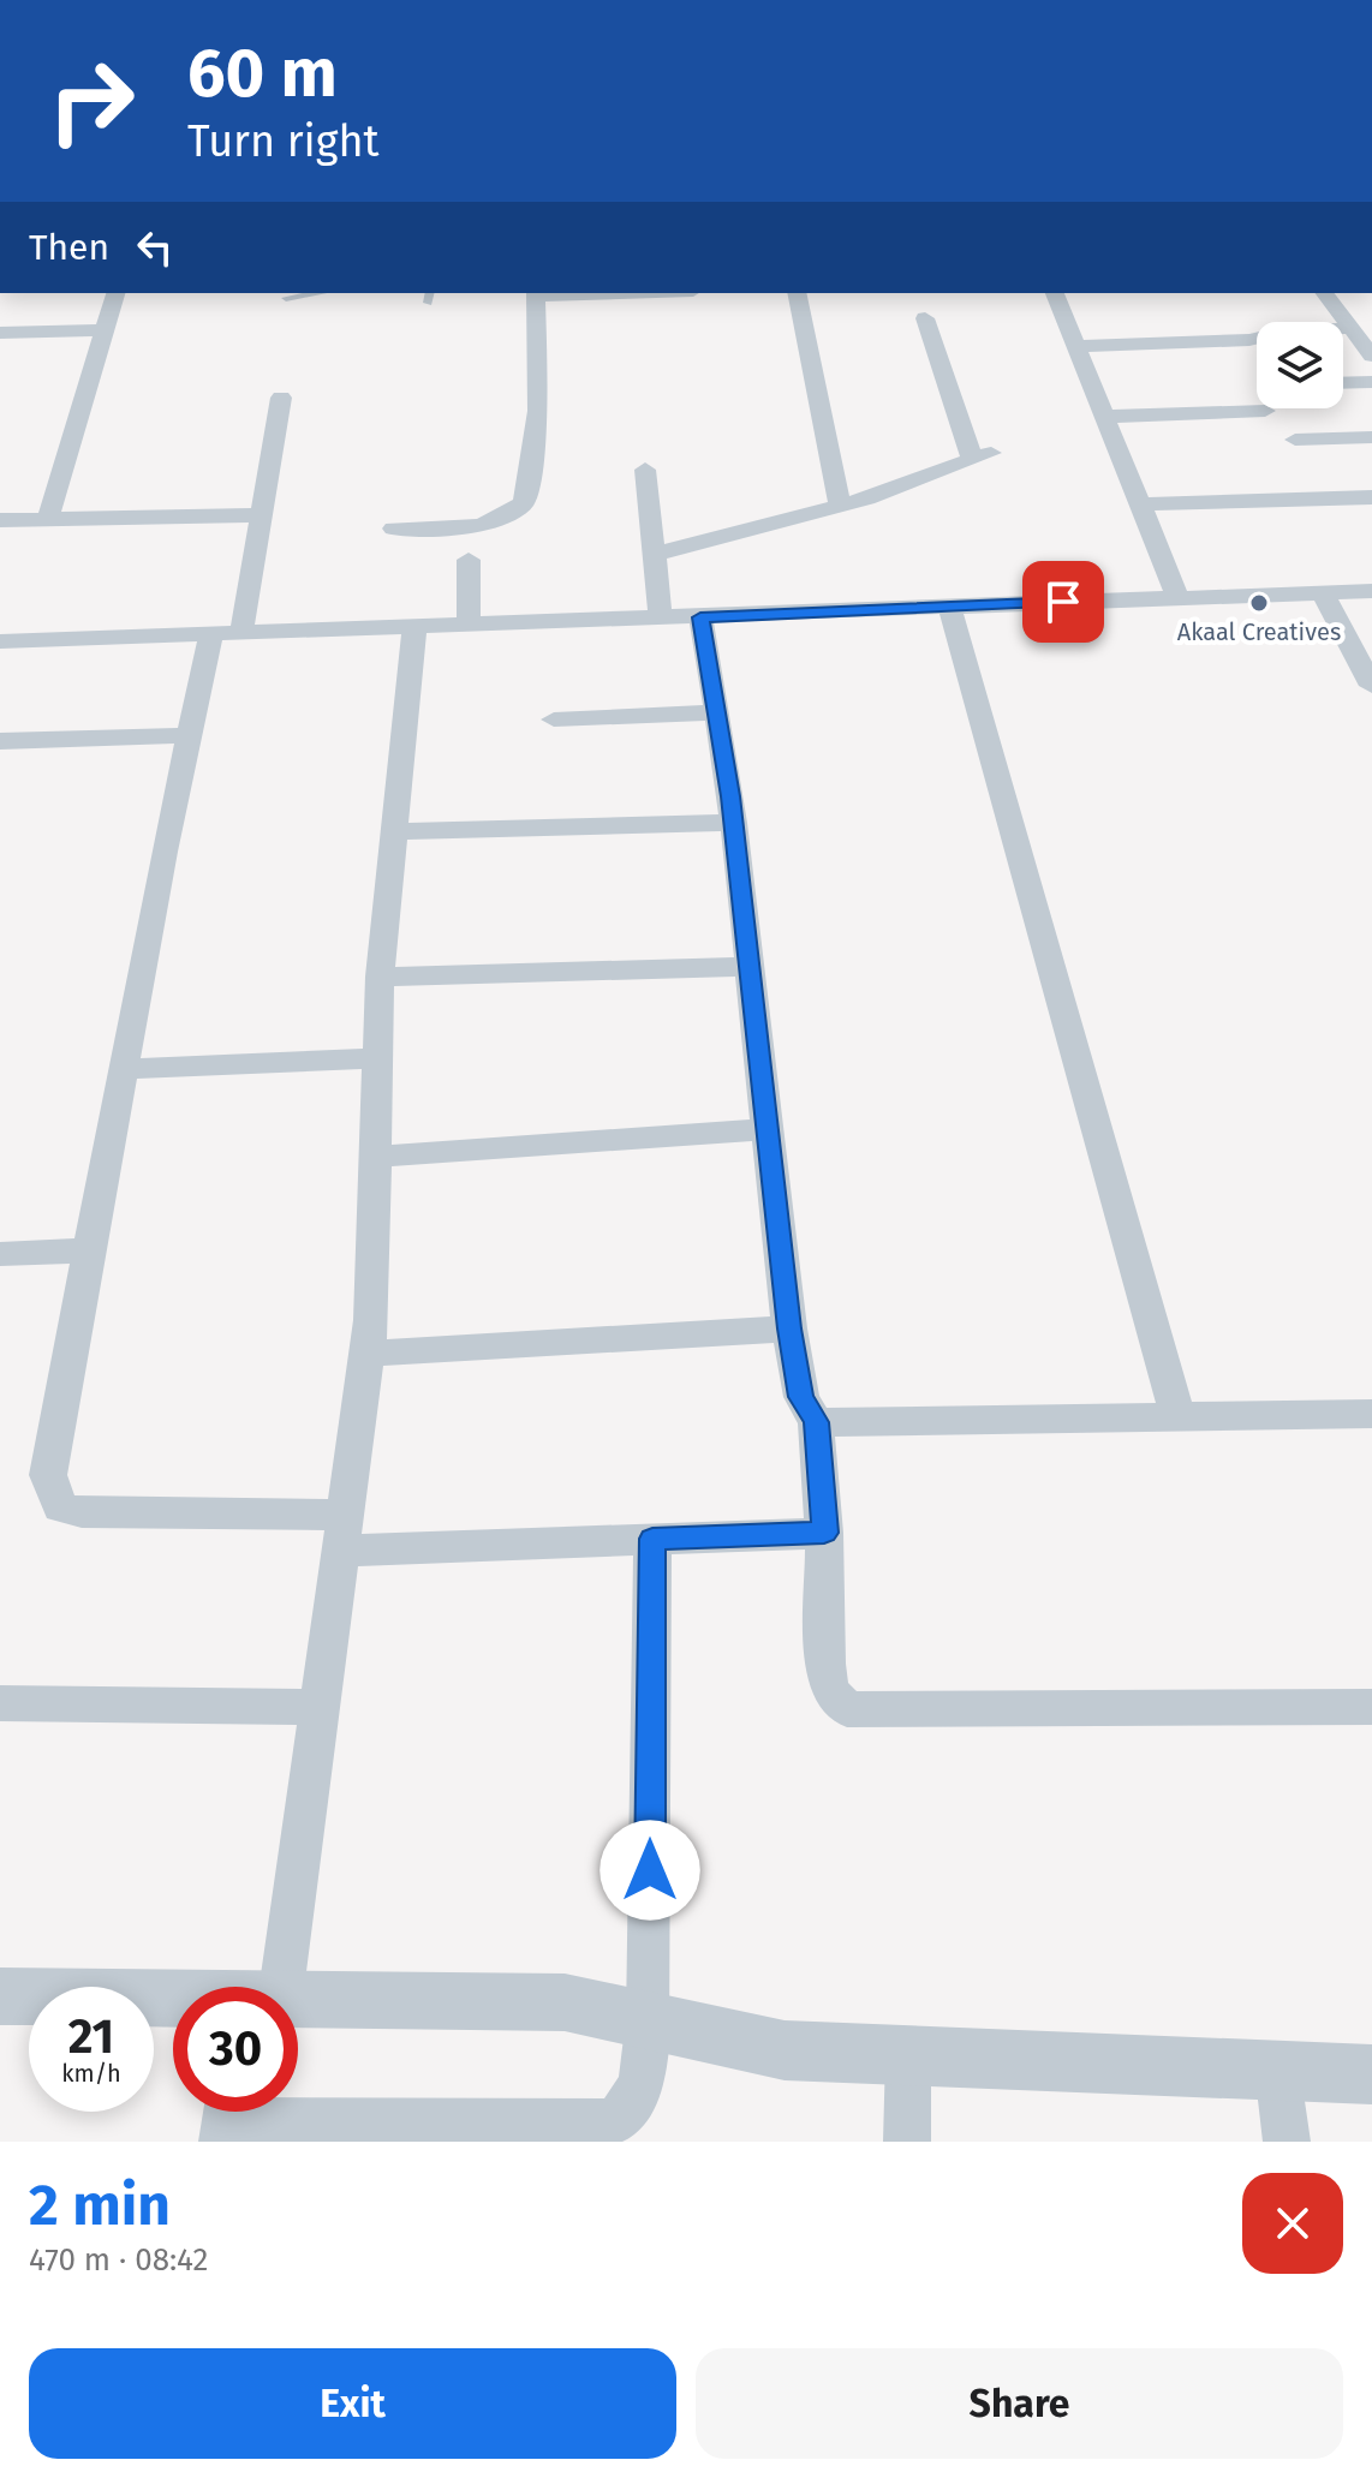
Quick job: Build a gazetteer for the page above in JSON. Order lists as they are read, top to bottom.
{
  "places": ["Akaal Creatives"],
  "page": {
    "turn": ["60 m", "Turn right"],
    "then": "Then",
    "speed": "21 km/h",
    "limit": "30",
    "heading": ["2 min", "470 m · 08:42"],
    "buttons": ["Exit", "Share"]
  }
}
